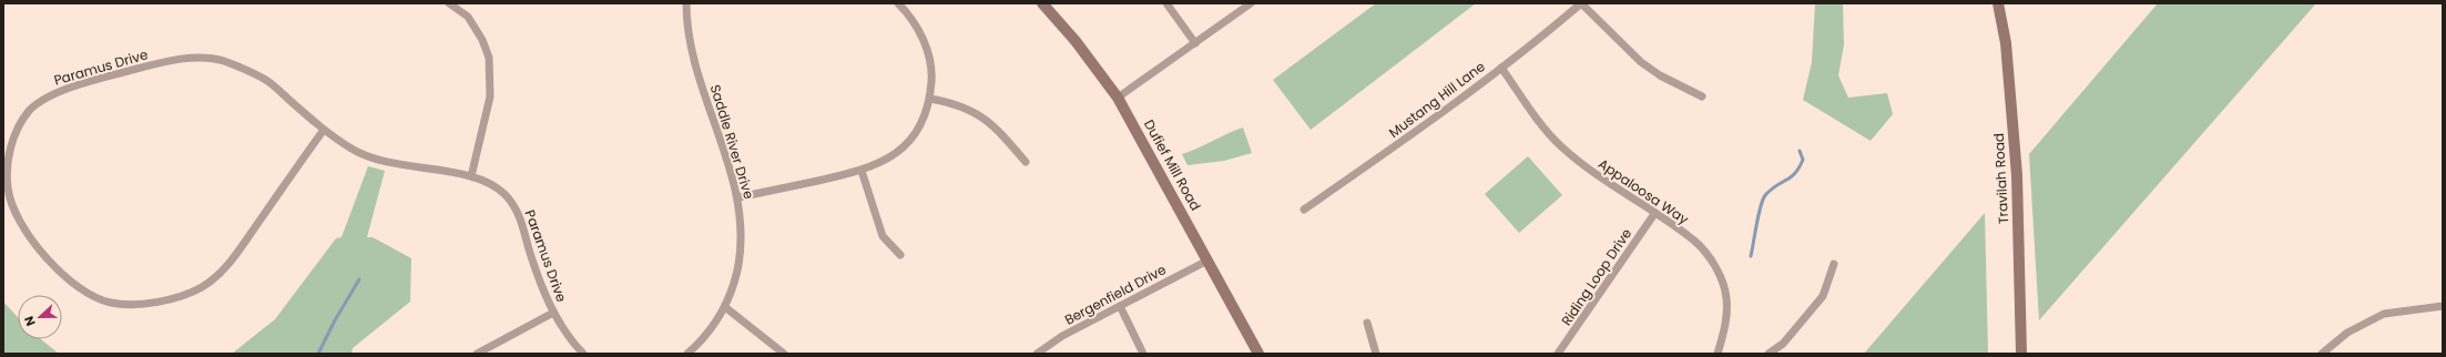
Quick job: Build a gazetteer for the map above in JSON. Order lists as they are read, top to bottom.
{
  "streets": {
    "main road": ["Dufief Mill Road", "Travilah Road"],
    "street": [
      "Paramus Drive",
      "Mustang Hill Lane",
      "Saddle River Drive",
      "Appaloosa Way",
      "Riding Loop Drive",
      "Bergenfield Drive"
    ]
  },
  "crossings": [
    ["Mustang Hill Lane", "Appaloosa Way"],
    ["Dufief Mill Road", "Bergenfield Drive"],
    ["Appaloosa Way", "Riding Loop Drive"]
  ],
  "north": "left"
}
